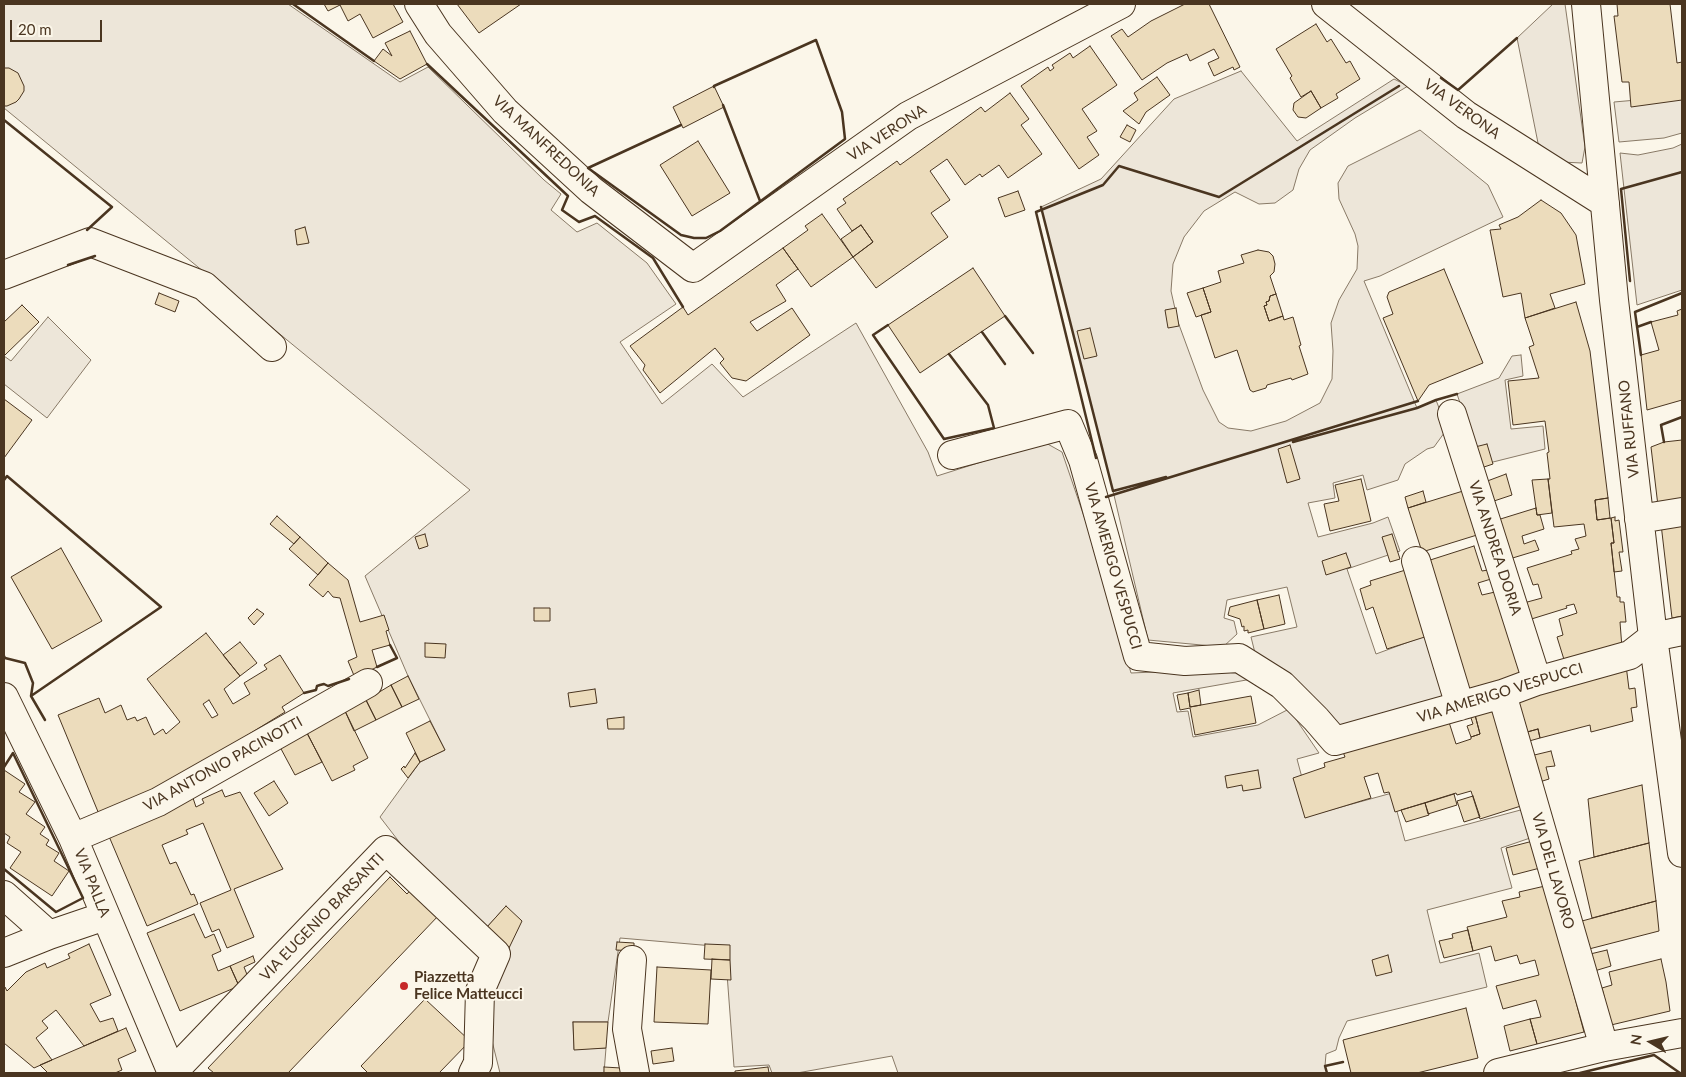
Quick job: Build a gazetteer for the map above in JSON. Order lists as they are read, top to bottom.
{
  "streets": {
    "street": [
      "VIA VERONA",
      "VIA MANFREDONIA",
      "VIA RUFFANO",
      "VIA ANDREA DORIA",
      "VIA AMERIGO VESPUCCI",
      "VIA ANTONIO PACINOTTI",
      "VIA DEL LAVORO",
      "VIA PALLA",
      "VIA EUGENIO BARSANTI"
    ]
  },
  "crossings": [
    ["VIA VERONA", "VIA MANFREDONIA"],
    ["VIA VERONA", "VIA RUFFANO"],
    ["VIA RUFFANO", "VIA AMERIGO VESPUCCI"],
    ["VIA ANDREA DORIA", "VIA AMERIGO VESPUCCI"],
    ["VIA AMERIGO VESPUCCI", "VIA DEL LAVORO"],
    ["VIA ANTONIO PACINOTTI", "VIA PALLA"],
    ["VIA PALLA", "VIA EUGENIO BARSANTI"]
  ],
  "places": ["Piazzetta Felice Matteucci"],
  "scale_bar": "20 m",
  "north": "left"
}
